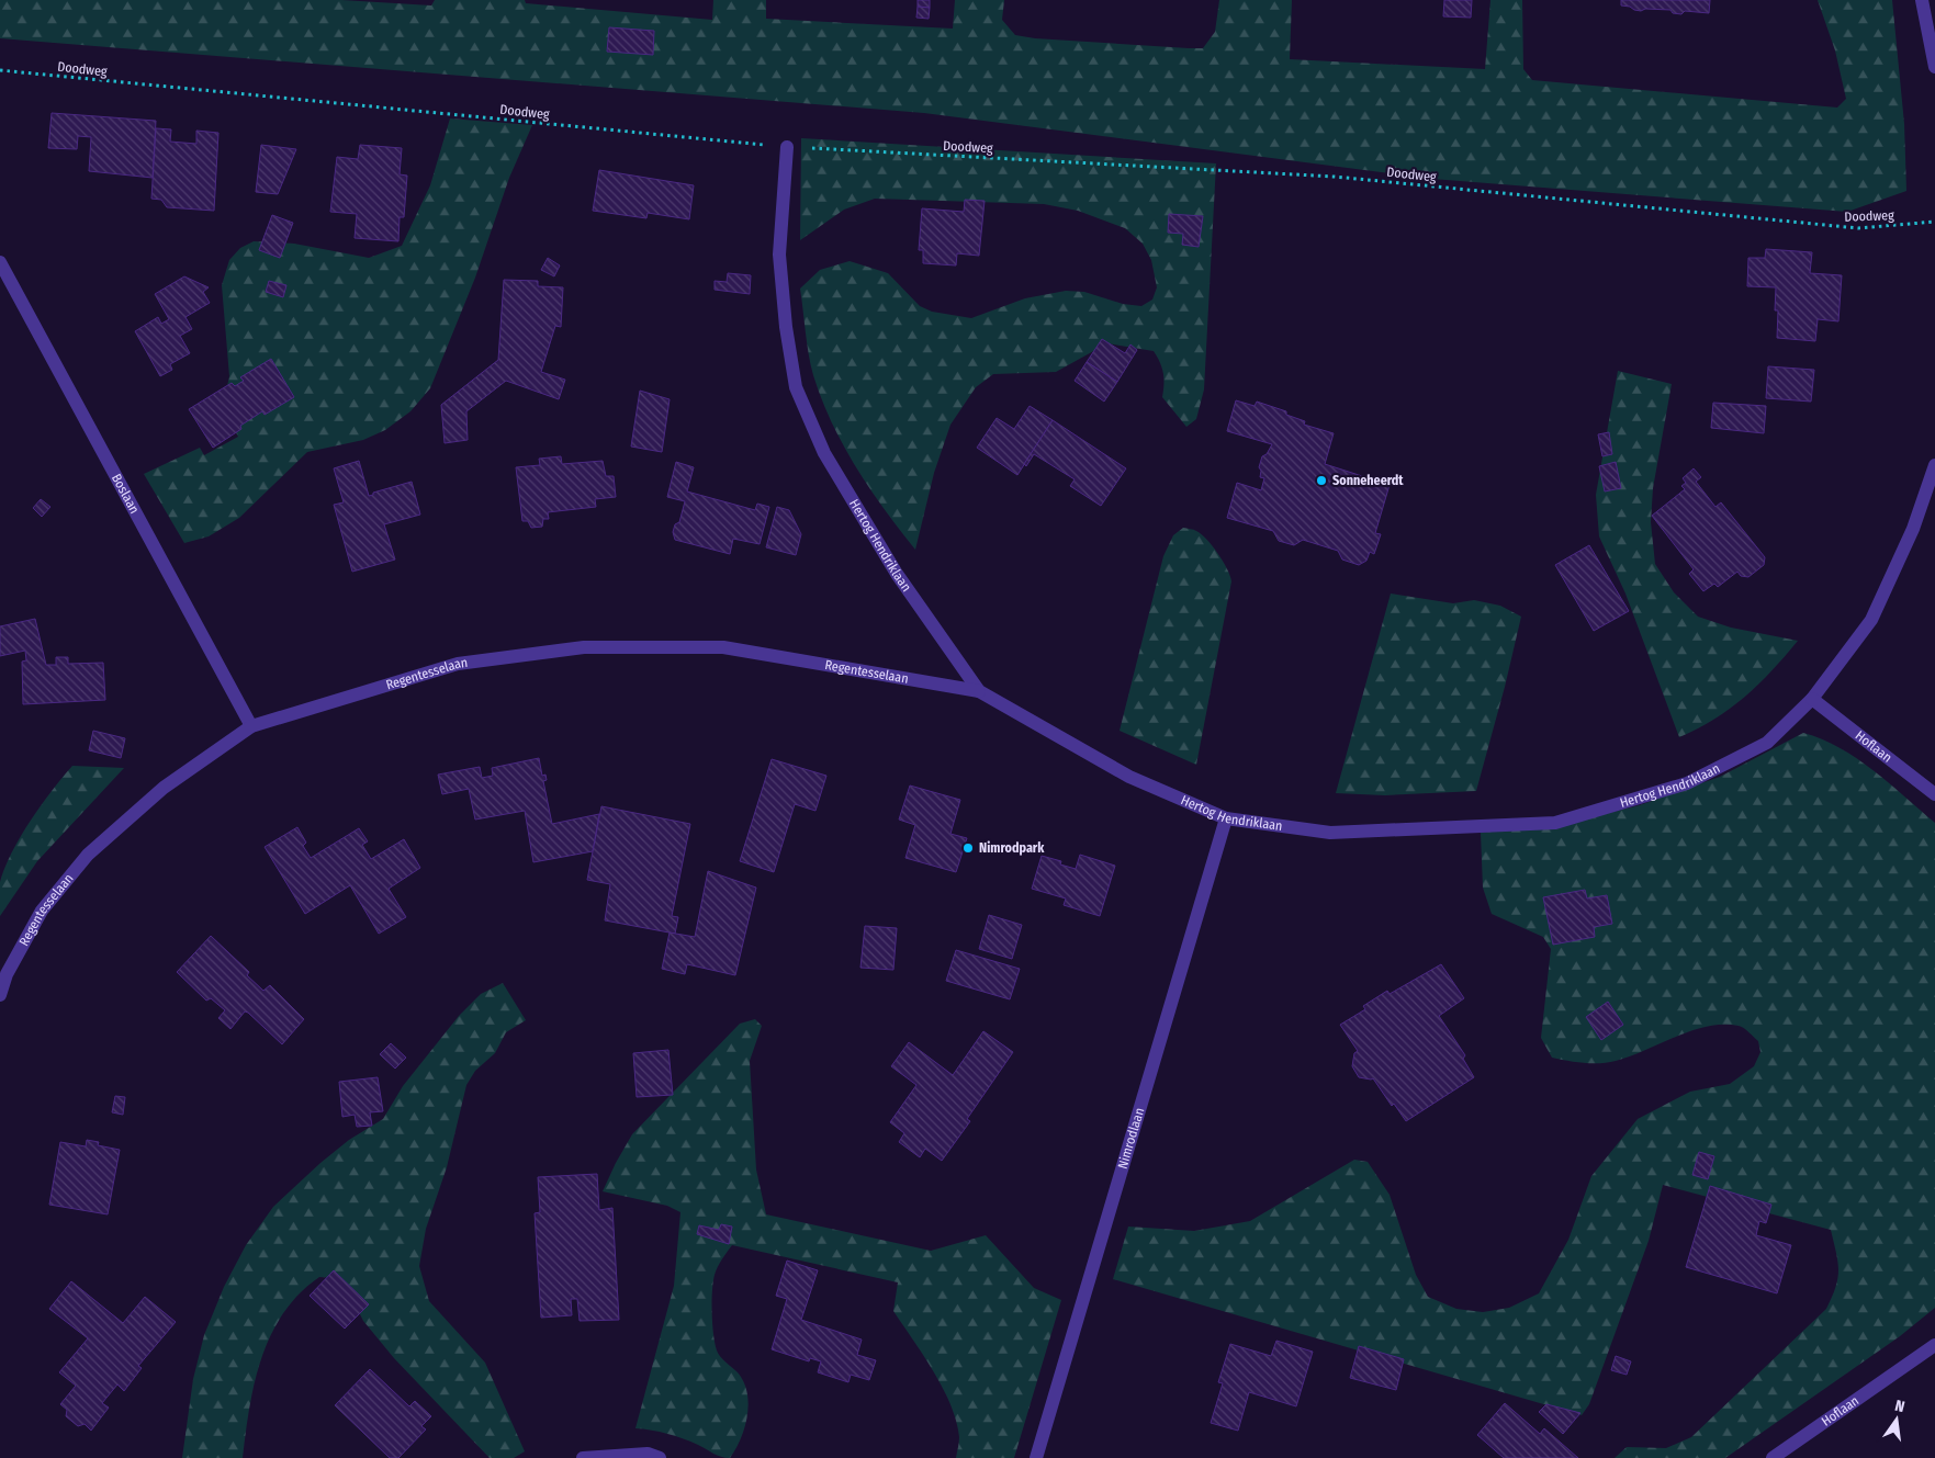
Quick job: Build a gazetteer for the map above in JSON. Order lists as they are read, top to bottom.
{
  "streets": {
    "street": [
      "Boslaan",
      "Hertog Hendriklaan",
      "Regentesselaan",
      "Hoflaan",
      "Nimrodlaan"
    ],
    "path": ["Doodweg"]
  },
  "crossings": [
    ["Doodweg", "Hertog Hendriklaan"],
    ["Boslaan", "Regentesselaan"],
    ["Hertog Hendriklaan", "Regentesselaan"],
    ["Hertog Hendriklaan", "Hoflaan"],
    ["Hertog Hendriklaan", "Nimrodlaan"]
  ],
  "places": ["Sonneheerdt", "Nimrodpark"],
  "north": "top"
}
